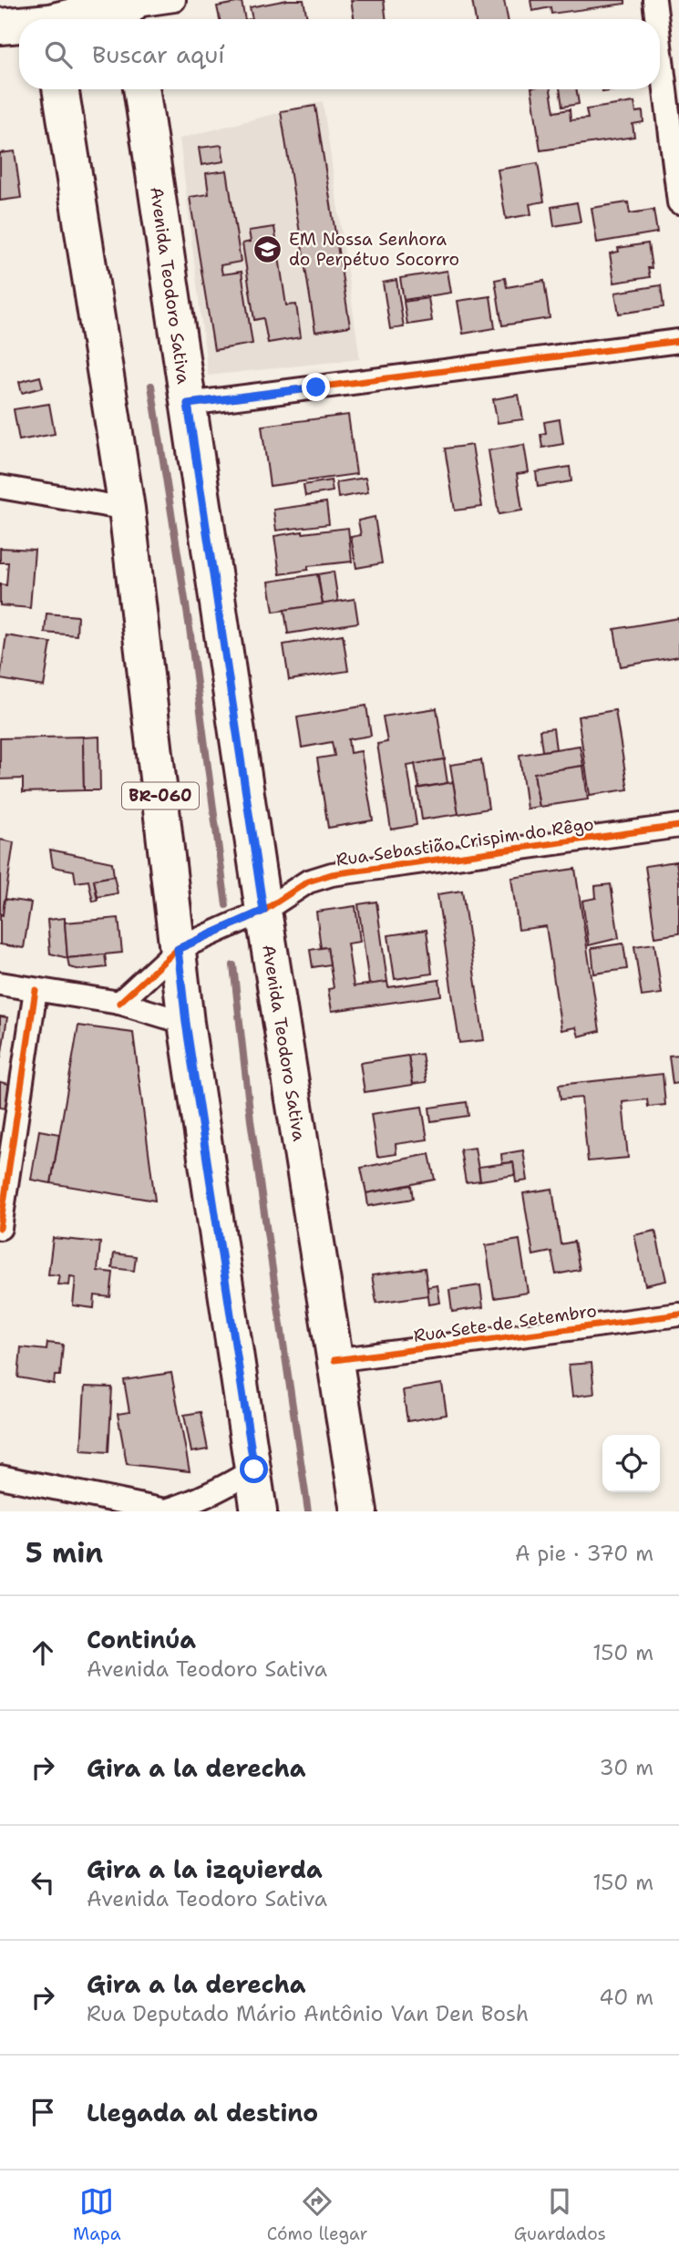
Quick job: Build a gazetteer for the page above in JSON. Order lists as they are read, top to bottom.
{
  "streets": {
    "main road": ["Avenida Teodoro Sativa", "BR-060"],
    "street": ["Rua Sebastião Crispim do Rêgo", "Rua Sete de Setembro"]
  },
  "crossings": [
    ["Avenida Teodoro Sativa", "Rua Sebastião Crispim do Rêgo"],
    ["Avenida Teodoro Sativa", "Rua Sete de Setembro"],
    ["BR-060", "Rua Sebastião Crispim do Rêgo"]
  ],
  "places": {
    "school or university": ["EM Nossa Senhora do Perpétuo Socorro"]
  },
  "page": {
    "search": "Buscar aquí",
    "heading": ["5 min", "A pie · 370 m"],
    "list": [
      ["Continúa", "Avenida Teodoro Sativa", "150 m"],
      ["Gira a la derecha", "30 m"],
      ["Gira a la izquierda", "Avenida Teodoro Sativa", "150 m"],
      ["Gira a la derecha", "Rua Deputado Mário Antônio Van Den Bosh", "40 m"],
      "Llegada al destino"
    ],
    "nav": ["Mapa", "Cómo llegar", "Guardados"]
  }
}
